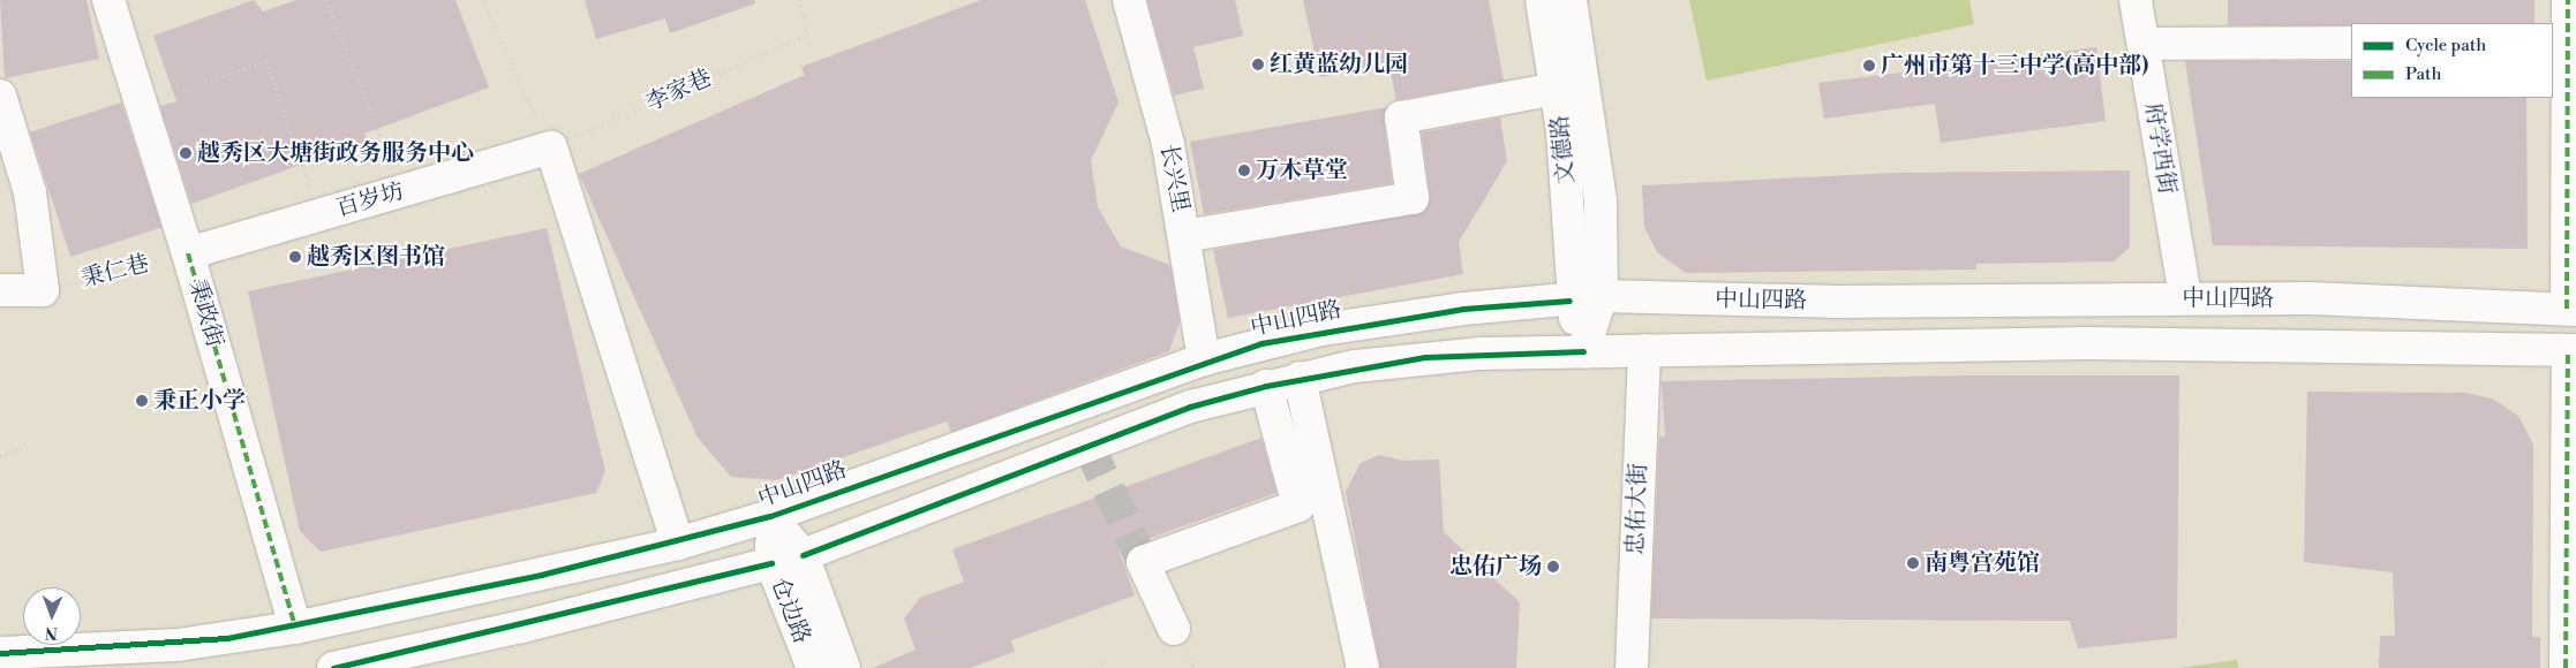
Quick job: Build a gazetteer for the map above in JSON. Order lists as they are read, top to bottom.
{
  "streets": {
    "main road": [
      "府学西街",
      "文德路",
      "长兴里",
      "百岁坊",
      "中山四路",
      "秉政街",
      "忠佑大街",
      "仓边路"
    ],
    "path": ["李家巷", "秉仁巷"]
  },
  "crossings": [
    ["李家巷", "百岁坊"],
    ["府学西街", "中山四路"],
    ["文德路", "中山四路"],
    ["长兴里", "中山四路"],
    ["百岁坊", "秉仁巷"],
    ["百岁坊", "秉政街"],
    ["秉仁巷", "秉政街"],
    ["中山四路", "秉政街"],
    ["中山四路", "忠佑大街"],
    ["中山四路", "仓边路"]
  ],
  "places": [
    "红黄蓝幼儿园",
    "广州市第十三中学(高中部)",
    "越秀区大塘街政务服务中心",
    "万木草堂",
    "越秀区图书馆",
    "秉正小学",
    "南粤宫苑馆",
    "忠佑广场"
  ],
  "legend": ["Cycle path", "Path"],
  "north": "bottom"
}
